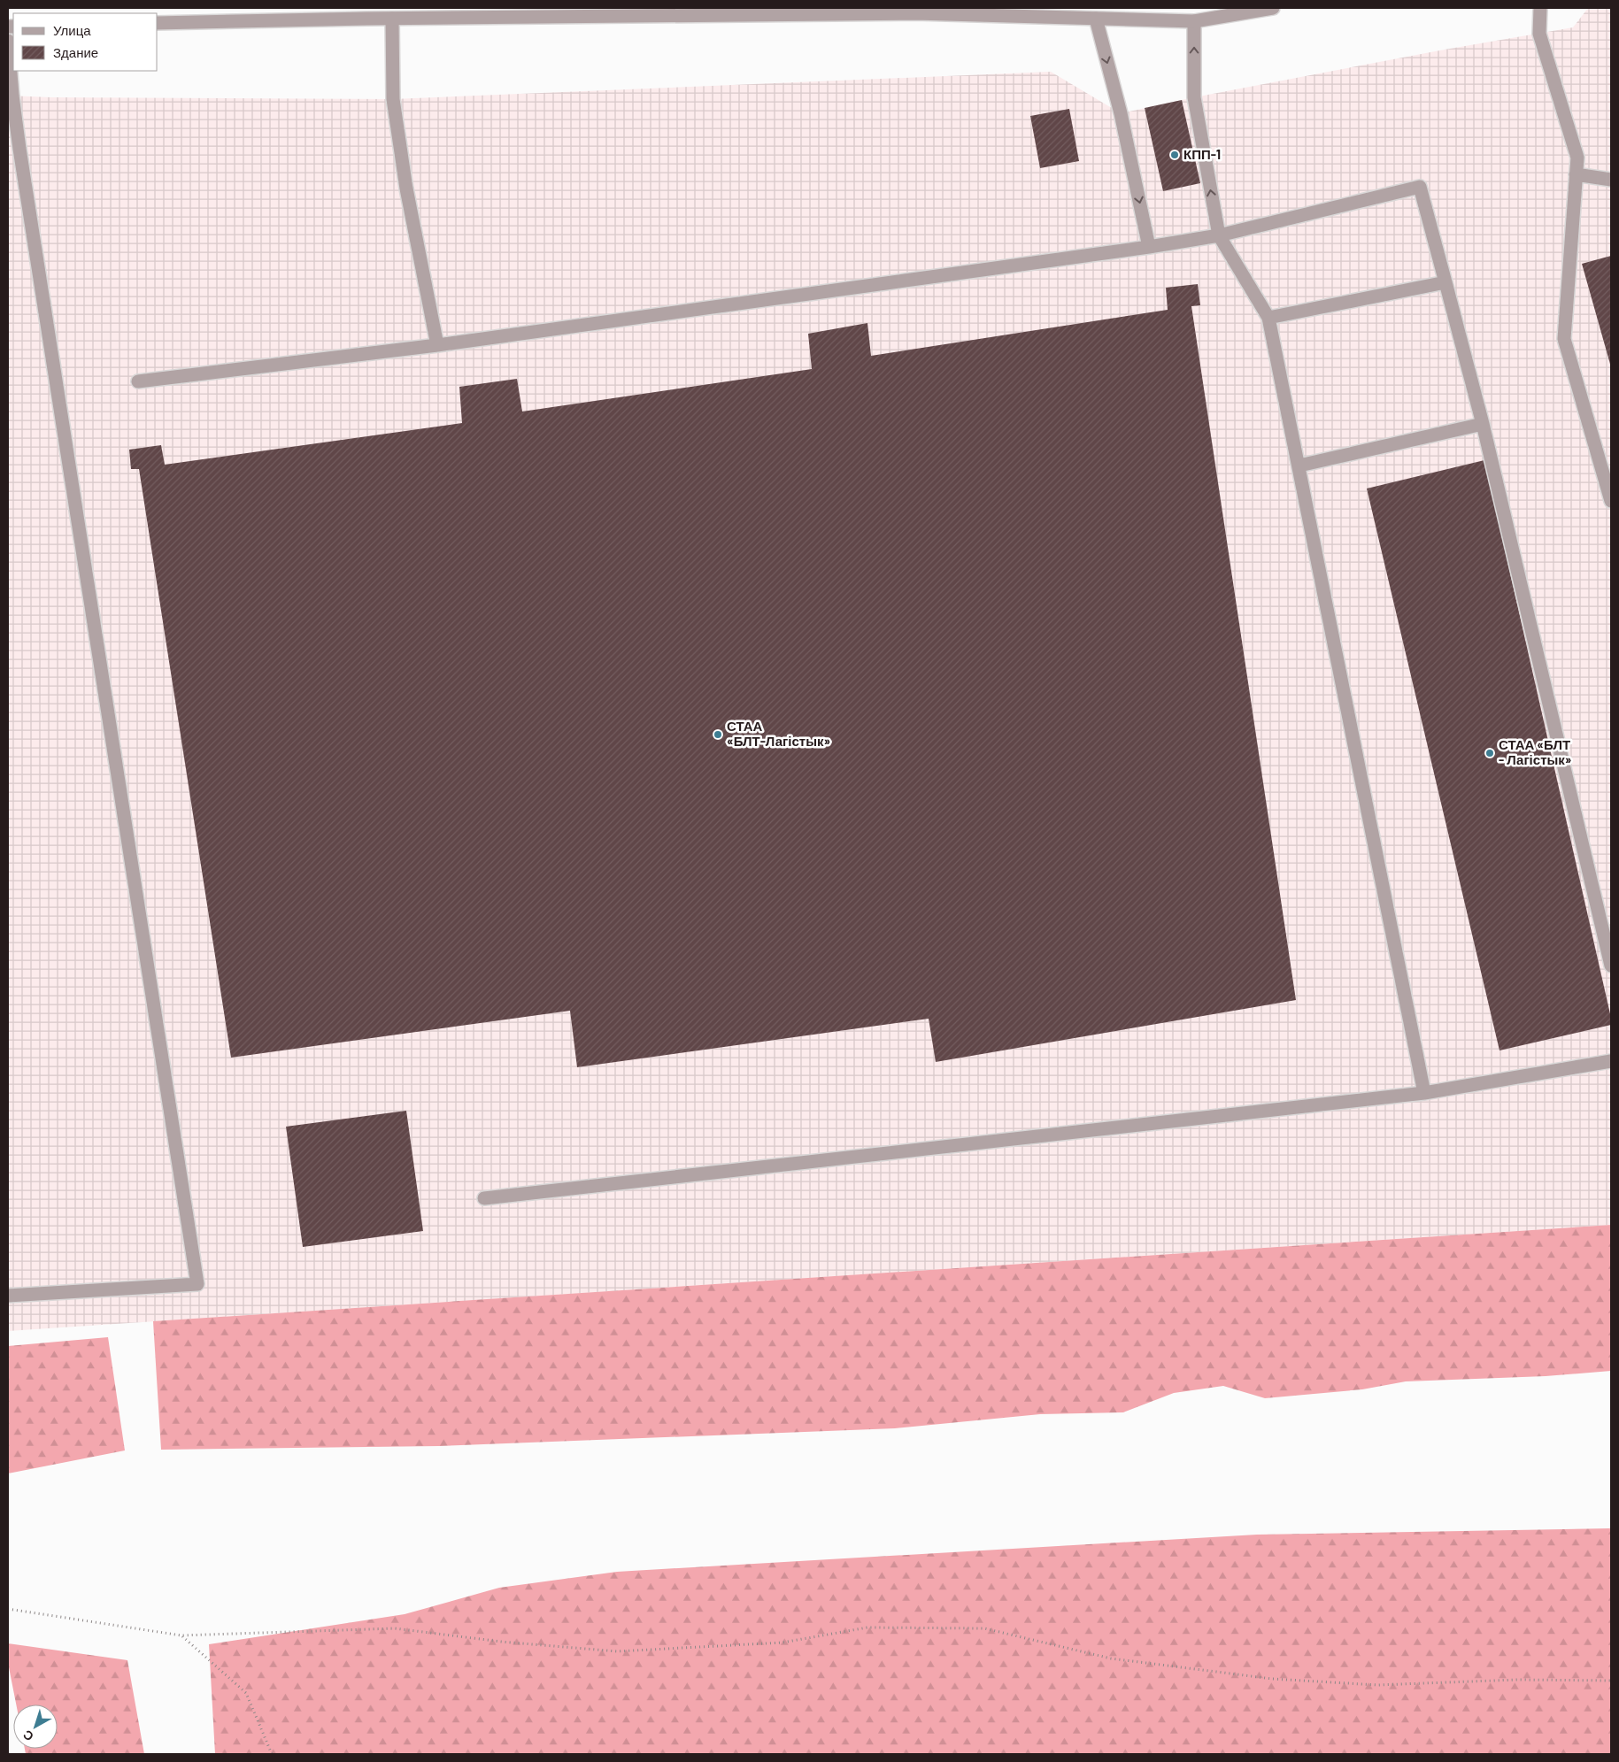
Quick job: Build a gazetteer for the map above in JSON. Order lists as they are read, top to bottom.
{
  "places": ["КПП-1", "СТАА «БЛТ-Лагістык»", "СТАА «БЛТ - Лагістык»"],
  "legend": ["Улица", "Здание"],
  "north": "bottom left"
}
